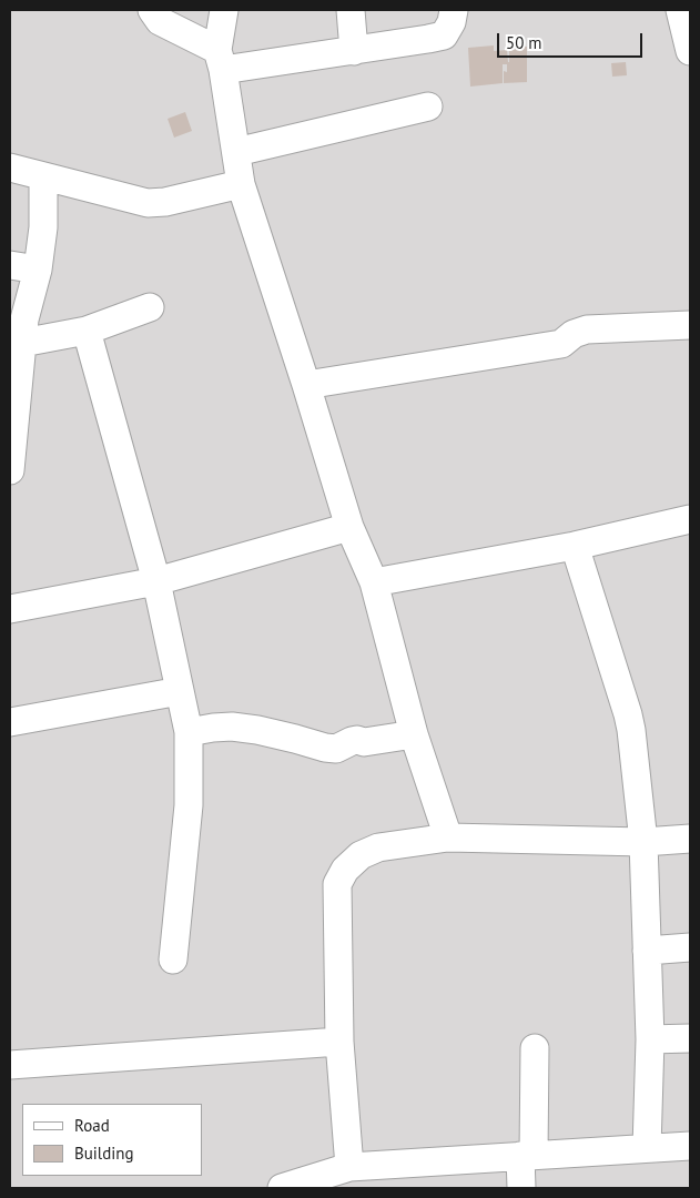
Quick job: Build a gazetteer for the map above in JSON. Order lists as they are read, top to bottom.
{
  "legend": ["Road", "Building"],
  "scale_bar": "50 m"
}
